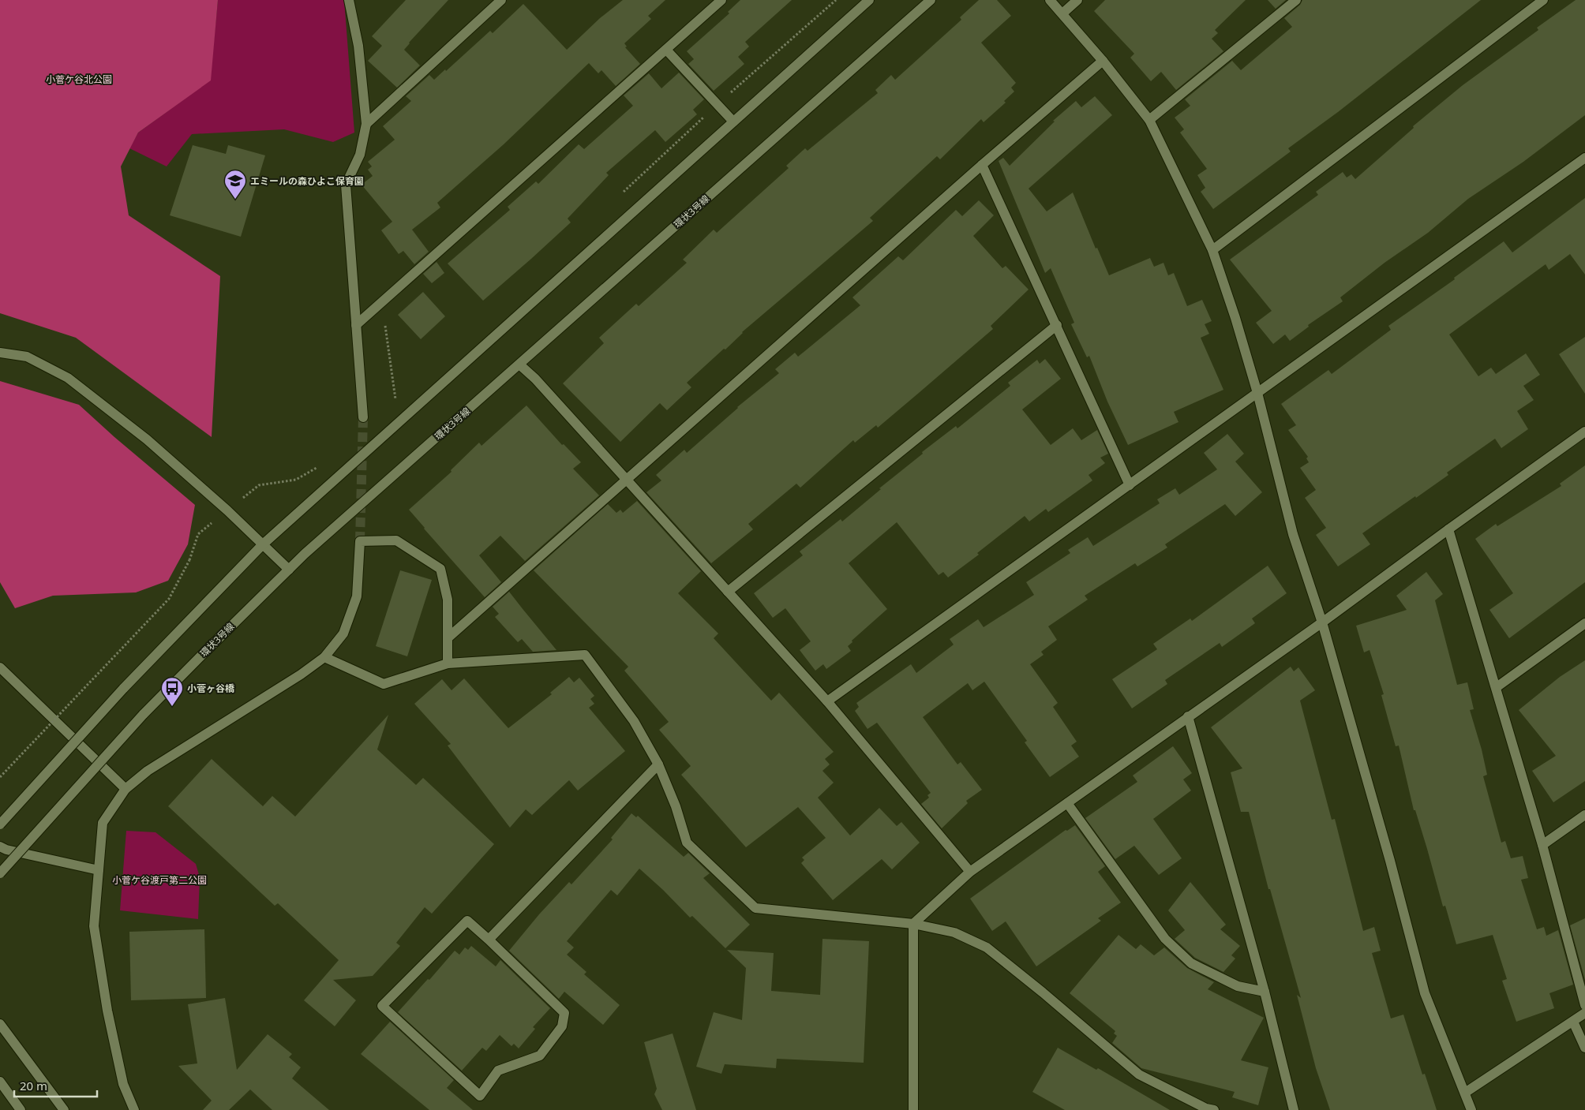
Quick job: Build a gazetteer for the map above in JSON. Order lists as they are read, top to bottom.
{
  "streets": {
    "street": ["環状3号線"]
  },
  "parks": ["小菅ケ谷北公園", "小菅ケ谷渡戸第二公園"],
  "places": {
    "school or university": ["エミールの森ひよこ保育園"],
    "bus stop": ["小菅ヶ谷橋"]
  },
  "scale_bar": "20 m"
}
